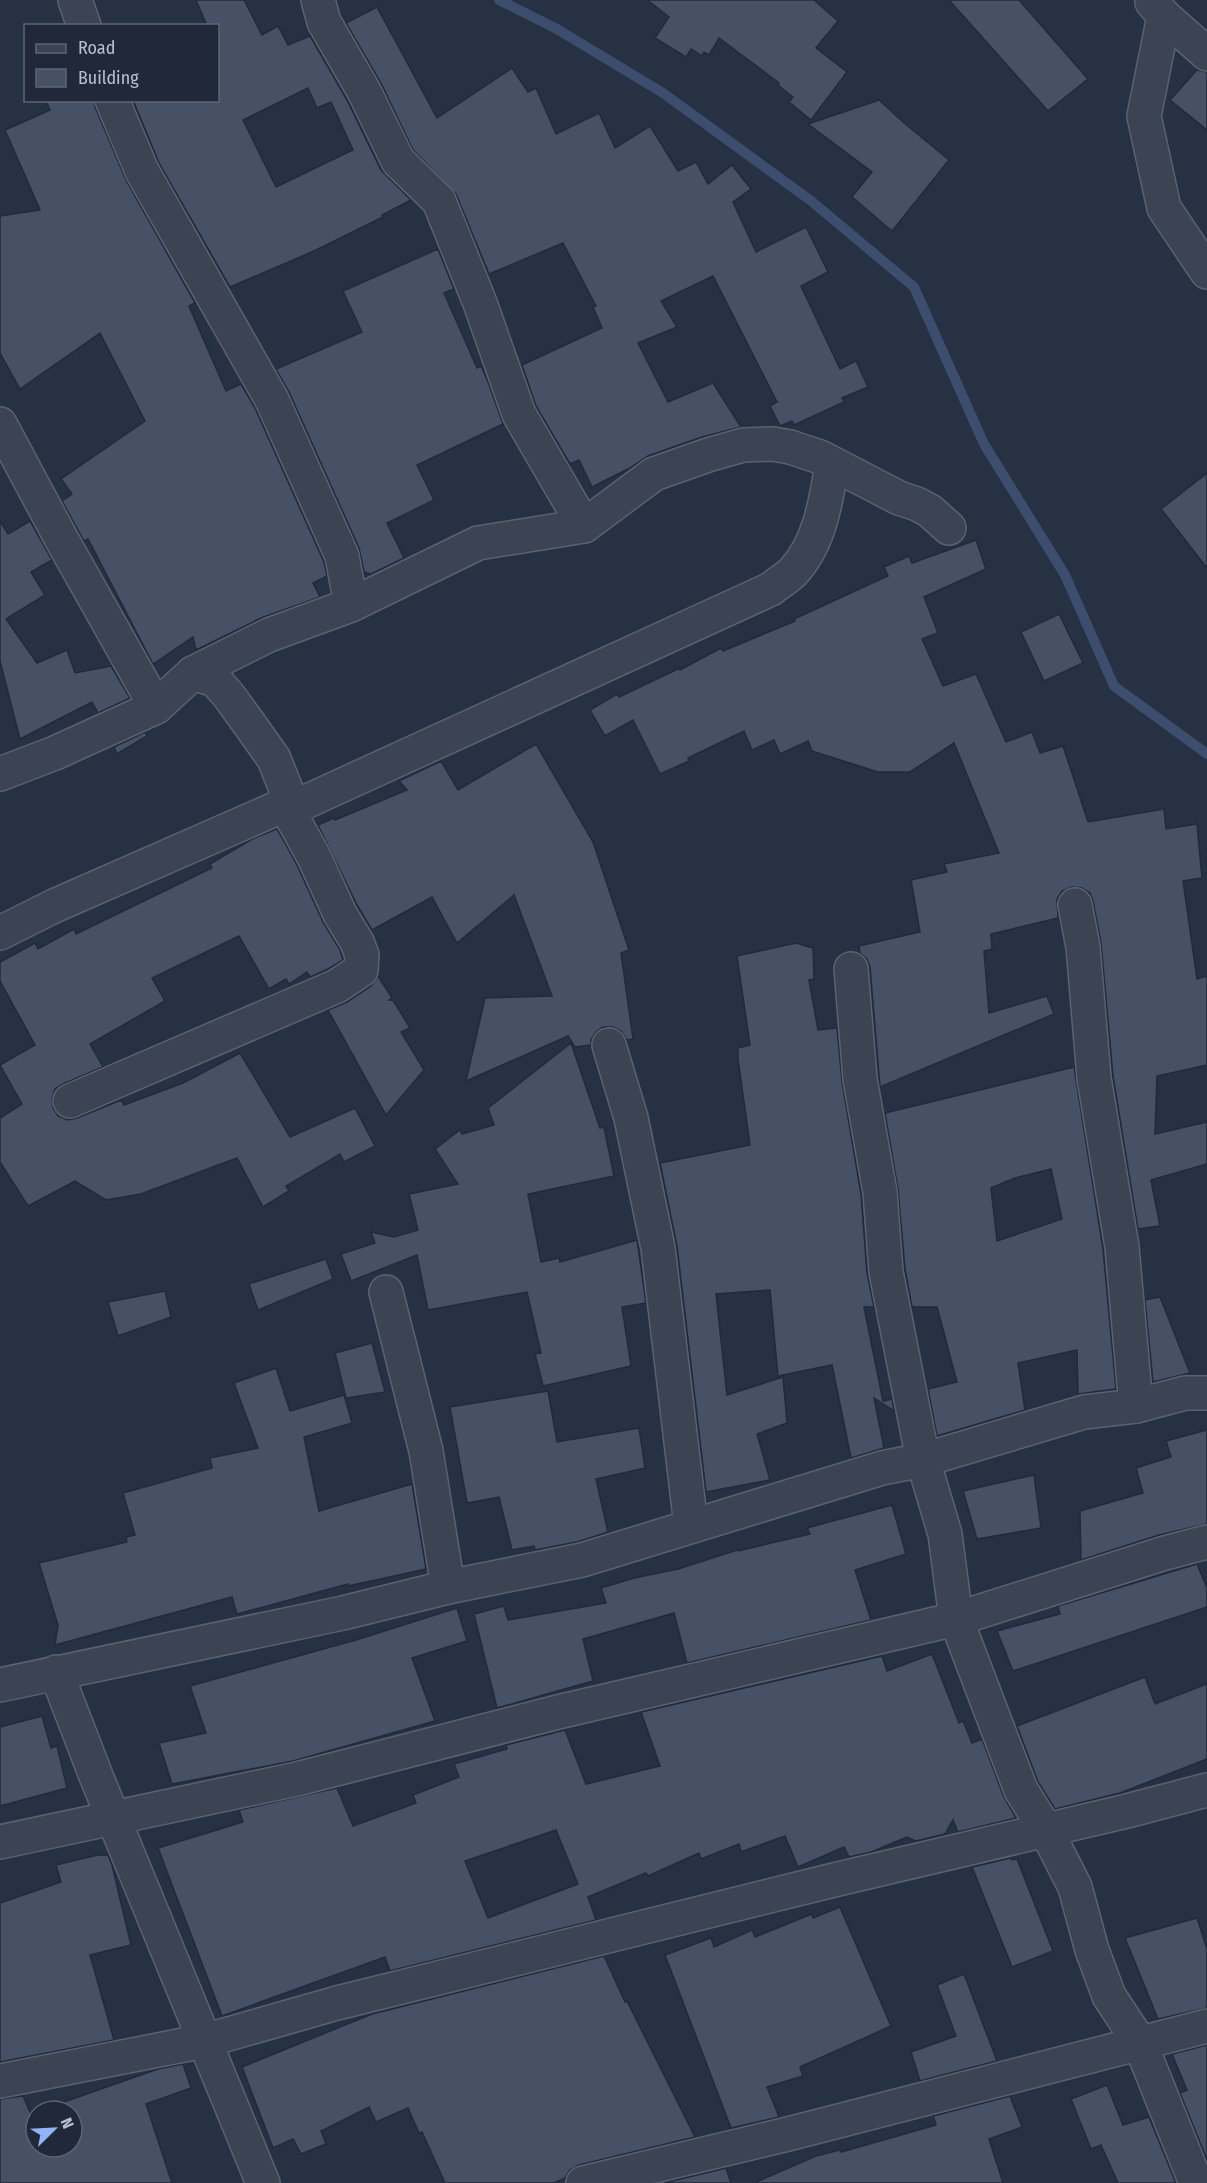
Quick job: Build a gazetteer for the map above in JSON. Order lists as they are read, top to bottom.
{
  "legend": ["Road", "Building"],
  "north": "top right"
}
